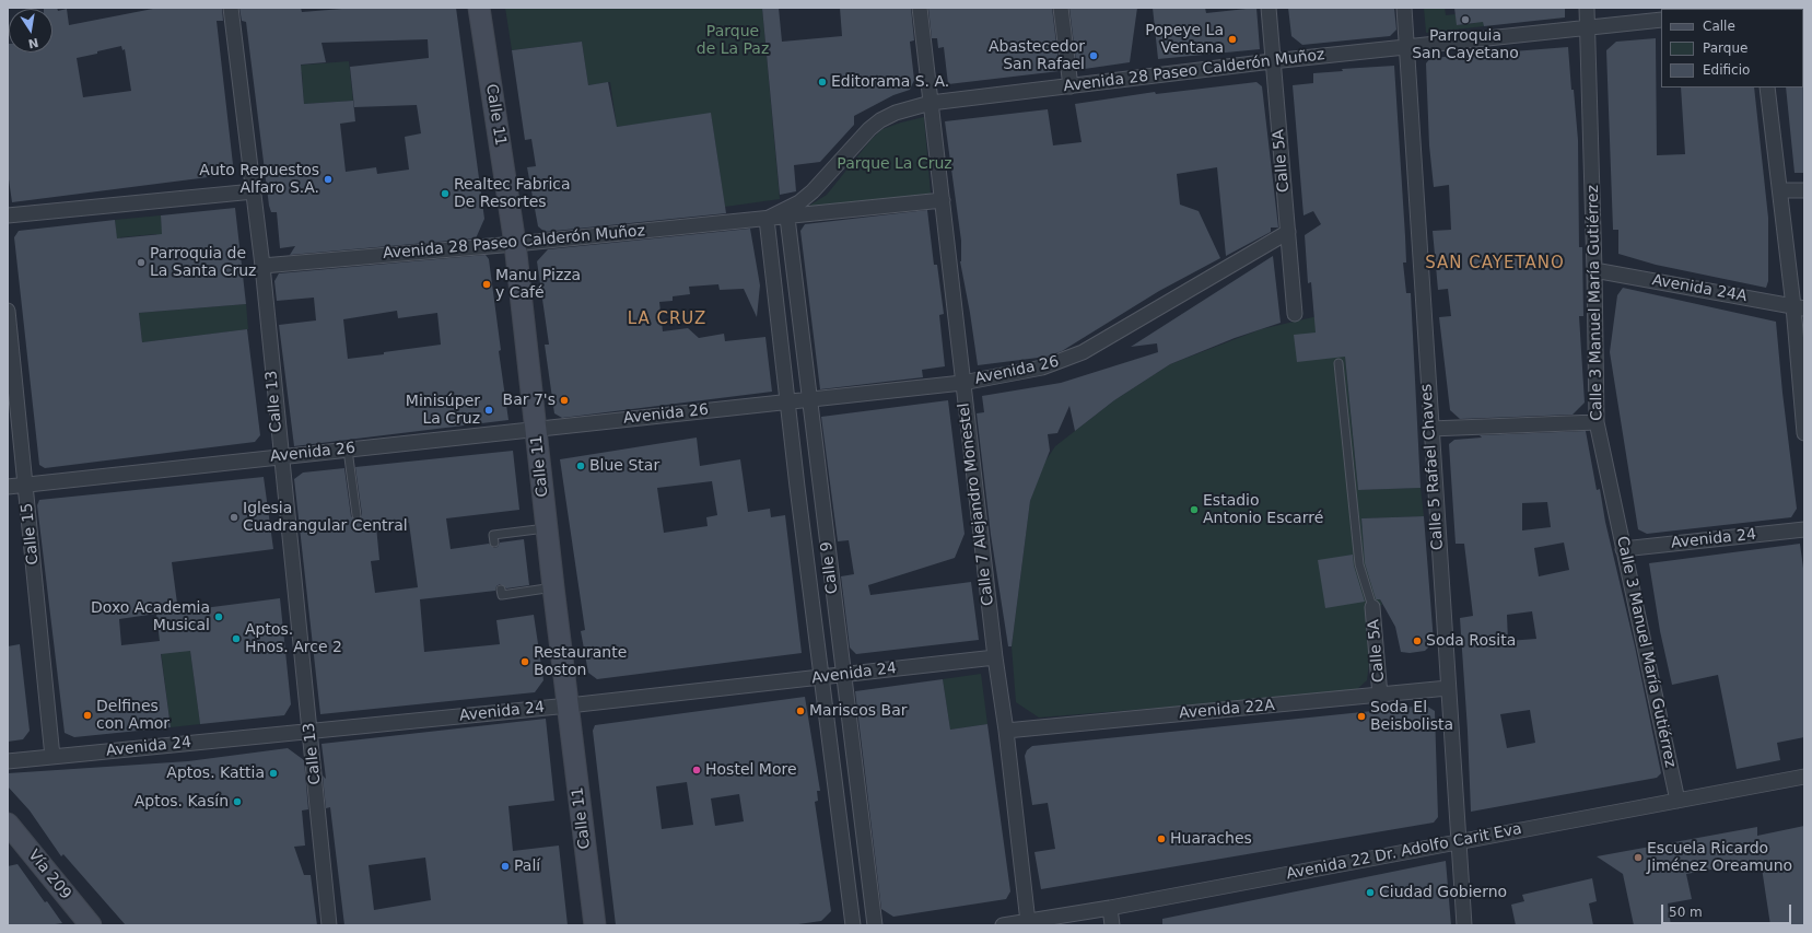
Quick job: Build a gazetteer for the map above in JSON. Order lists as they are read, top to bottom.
{
  "streets": {
    "main road": ["Calle 11", "Vía 209"],
    "street": [
      "Avenida 28 Paseo Calderón Muñoz",
      "Calle 5A",
      "Avenida 24A",
      "Calle 3 Manuel María Gutiérrez",
      "Avenida 26",
      "Calle 13",
      "Calle 5 Rafael Chaves",
      "Calle 7 Alejandro Monestel",
      "Calle 15",
      "Avenida 24",
      "Calle 9",
      "Avenida 22A",
      "Avenida 22 Dr. Adolfo Carit Eva"
    ]
  },
  "crossings": [
    ["Avenida 28 Paseo Calderón Muñoz", "Calle 11"],
    ["Avenida 28 Paseo Calderón Muñoz", "Calle 5A"],
    ["Avenida 28 Paseo Calderón Muñoz", "Calle 3 Manuel María Gutiérrez"],
    ["Avenida 28 Paseo Calderón Muñoz", "Calle 13"],
    ["Avenida 28 Paseo Calderón Muñoz", "Calle 5 Rafael Chaves"],
    ["Avenida 28 Paseo Calderón Muñoz", "Calle 7 Alejandro Monestel"],
    ["Avenida 28 Paseo Calderón Muñoz", "Calle 9"],
    ["Calle 11", "Avenida 26"],
    ["Calle 11", "Avenida 24"],
    ["Calle 5A", "Avenida 26"],
    ["Calle 5A", "Avenida 22A"],
    ["Avenida 24A", "Calle 3 Manuel María Gutiérrez"],
    ["Calle 3 Manuel María Gutiérrez", "Avenida 24"],
    ["Calle 3 Manuel María Gutiérrez", "Avenida 22 Dr. Adolfo Carit Eva"],
    ["Avenida 26", "Calle 13"],
    ["Avenida 26", "Calle 7 Alejandro Monestel"],
    ["Avenida 26", "Calle 15"],
    ["Avenida 26", "Calle 9"],
    ["Calle 13", "Avenida 24"],
    ["Calle 5 Rafael Chaves", "Avenida 22A"],
    ["Calle 5 Rafael Chaves", "Avenida 22 Dr. Adolfo Carit Eva"],
    ["Calle 7 Alejandro Monestel", "Avenida 24"],
    ["Calle 7 Alejandro Monestel", "Avenida 22A"],
    ["Calle 7 Alejandro Monestel", "Avenida 22 Dr. Adolfo Carit Eva"],
    ["Calle 15", "Avenida 24"],
    ["Avenida 24", "Calle 9"]
  ],
  "districts": ["SAN CAYETANO", "LA CRUZ"],
  "parks": ["Parque de La Paz", "Parque La Cruz"],
  "places": [
    "Parroquia San Cayetano",
    "Popeye La Ventana",
    "Abastecedor San Rafael",
    "Editorama S. A.",
    "Auto Repuestos Alfaro S.A.",
    "Realtec Fabrica De Resortes",
    "Parroquia de La Santa Cruz",
    "Manu Pizza y Café",
    "Bar 7's",
    "Minisúper La Cruz",
    "Blue Star",
    "Estadio Antonio Escarré",
    "Iglesia Cuadrangular Central",
    "Doxo Academia Musical",
    "Aptos. Hnos. Arce 2",
    "Soda Rosita",
    "Restaurante Boston",
    "Mariscos Bar",
    "Delfines con Amor",
    "Soda El Beisbolista",
    "Hostel More",
    "Aptos. Kattia",
    "Aptos. Kasín",
    "Huaraches",
    "Escuela Ricardo Jiménez Oreamuno",
    "Palí",
    "Ciudad Gobierno"
  ],
  "legend": ["Calle", "Parque", "Edificio"],
  "scale_bar": "50 m",
  "north": "bottom"
}
